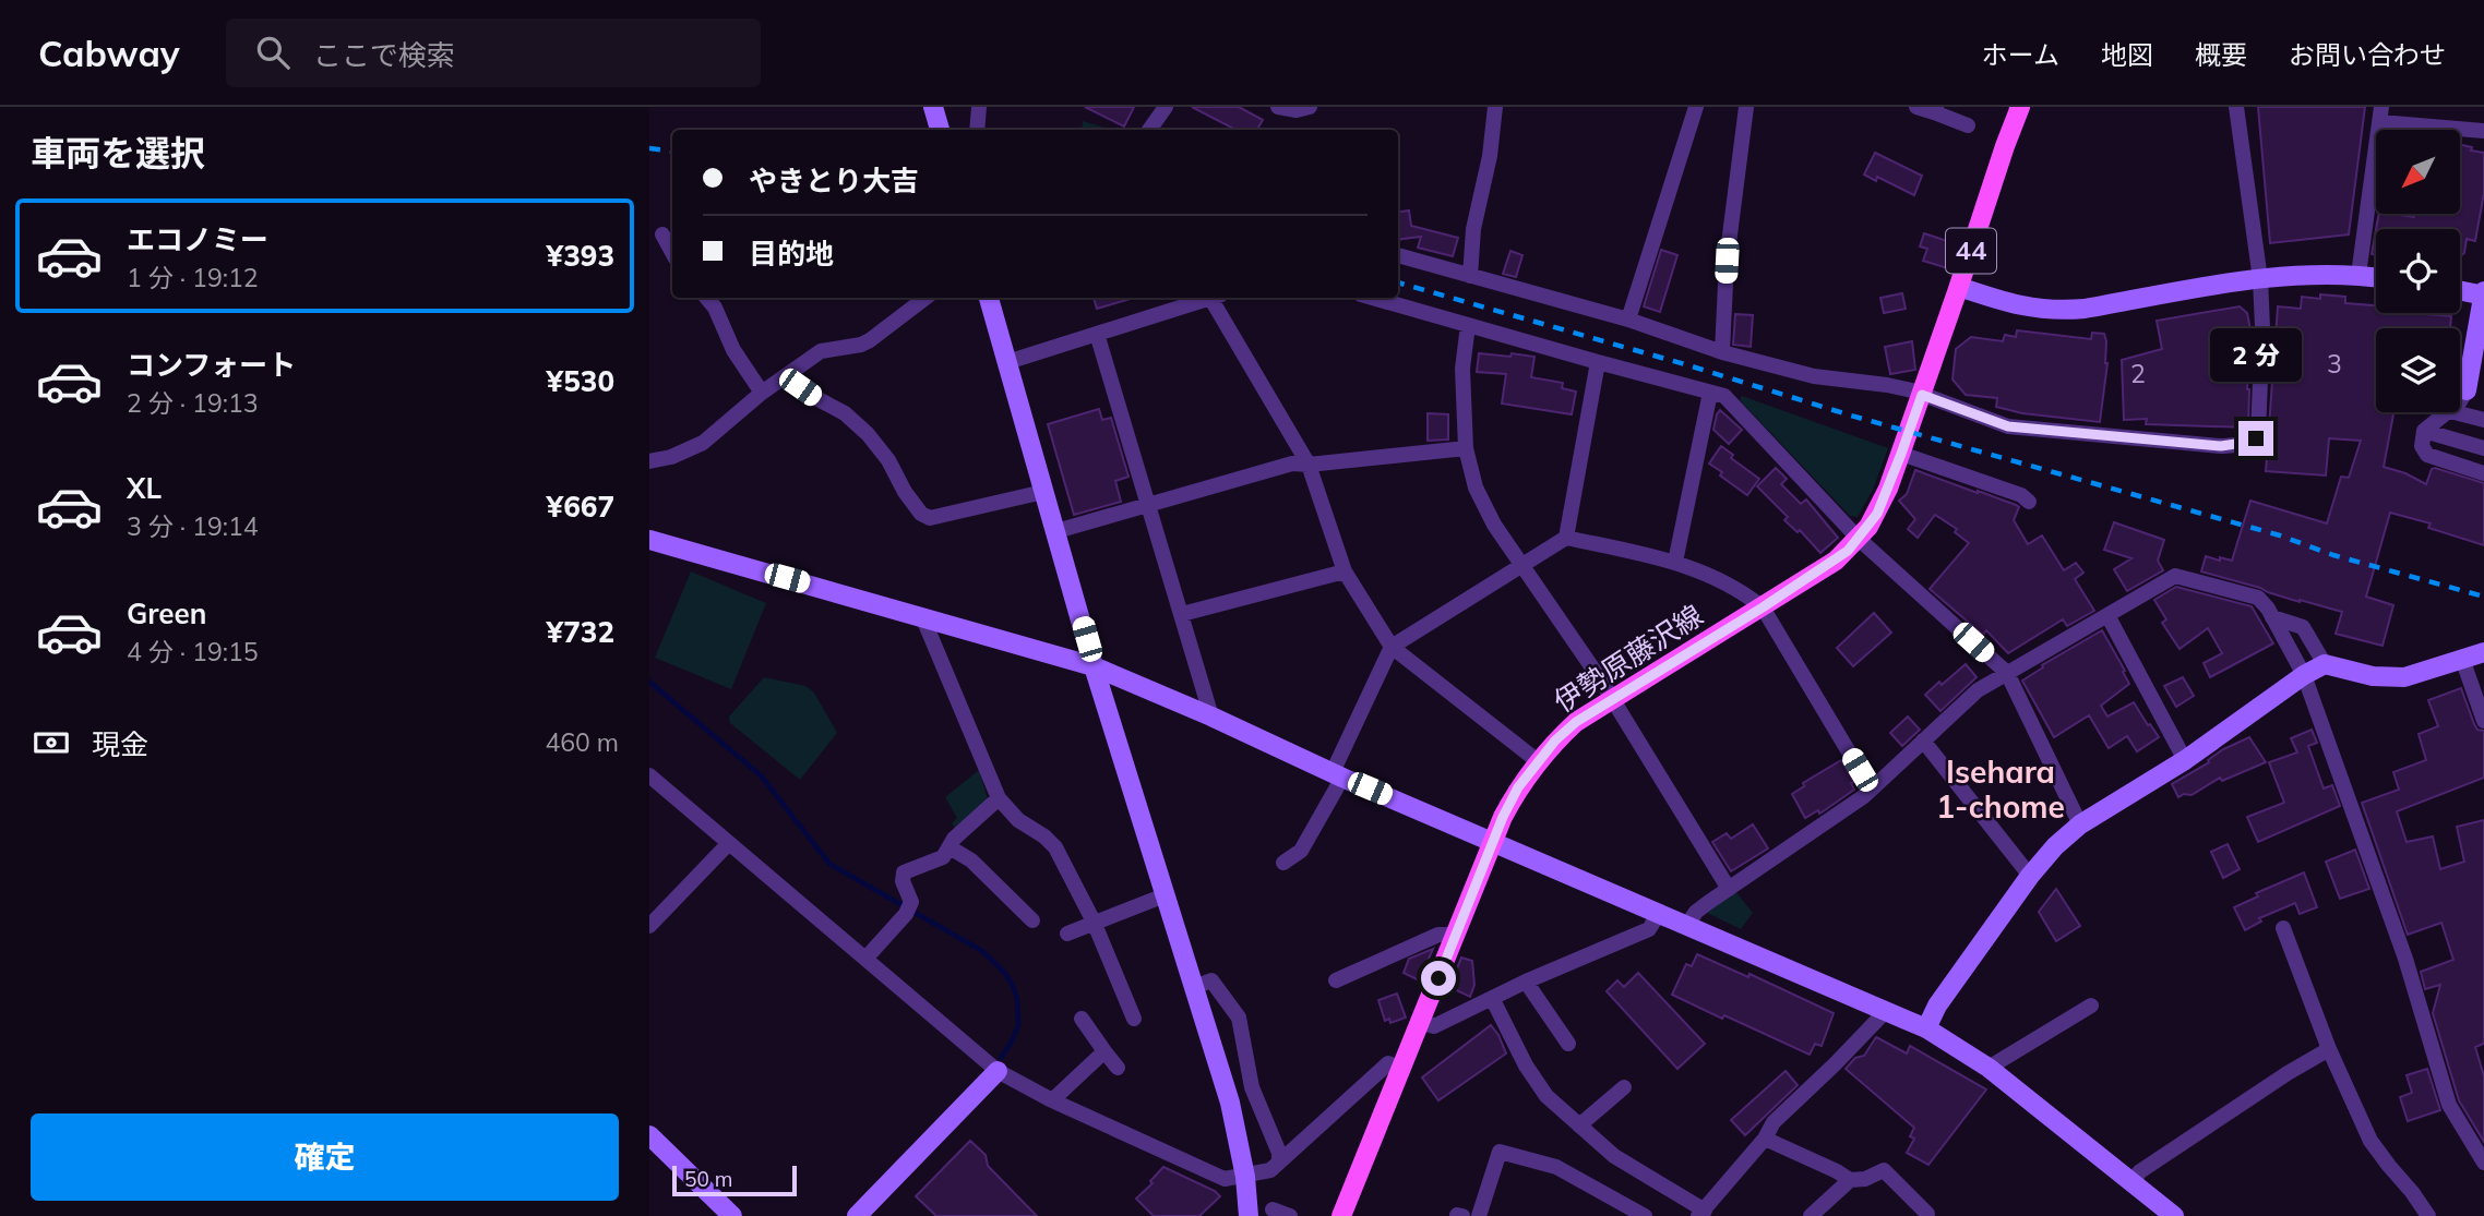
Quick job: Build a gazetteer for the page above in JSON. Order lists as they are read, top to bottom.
{
  "streets": {
    "main road": ["44", "伊勢原藤沢線"]
  },
  "crossings": [
    ["44", "伊勢原藤沢線"]
  ],
  "districts": ["Isehara 1-chome"],
  "house_numbers": ["3", "2"],
  "scale_bar": "50 m",
  "north": "bottom left",
  "page": {
    "header": "Cabway",
    "search": "ここで検索",
    "nav": [
      "ホーム",
      "地図",
      "概要",
      "お問い合わせ"
    ],
    "heading": "車両を選択",
    "banner": ["やきとり大吉", "目的地"],
    "list": [
      {
        "name": "エコノミー",
        "note": "1 分 · 19:12",
        "value": "¥393"
      },
      {
        "name": "コンフォート",
        "note": "2 分 · 19:13",
        "value": "¥530"
      },
      {
        "name": "XL",
        "note": "3 分 · 19:14",
        "value": "¥667"
      },
      {
        "name": "Green",
        "note": "4 分 · 19:15",
        "value": "¥732"
      }
    ],
    "bubble": "2 分",
    "pay": ["現金", "460 m"],
    "buttons": "確定",
    "scale": "50 m"
  }
}
